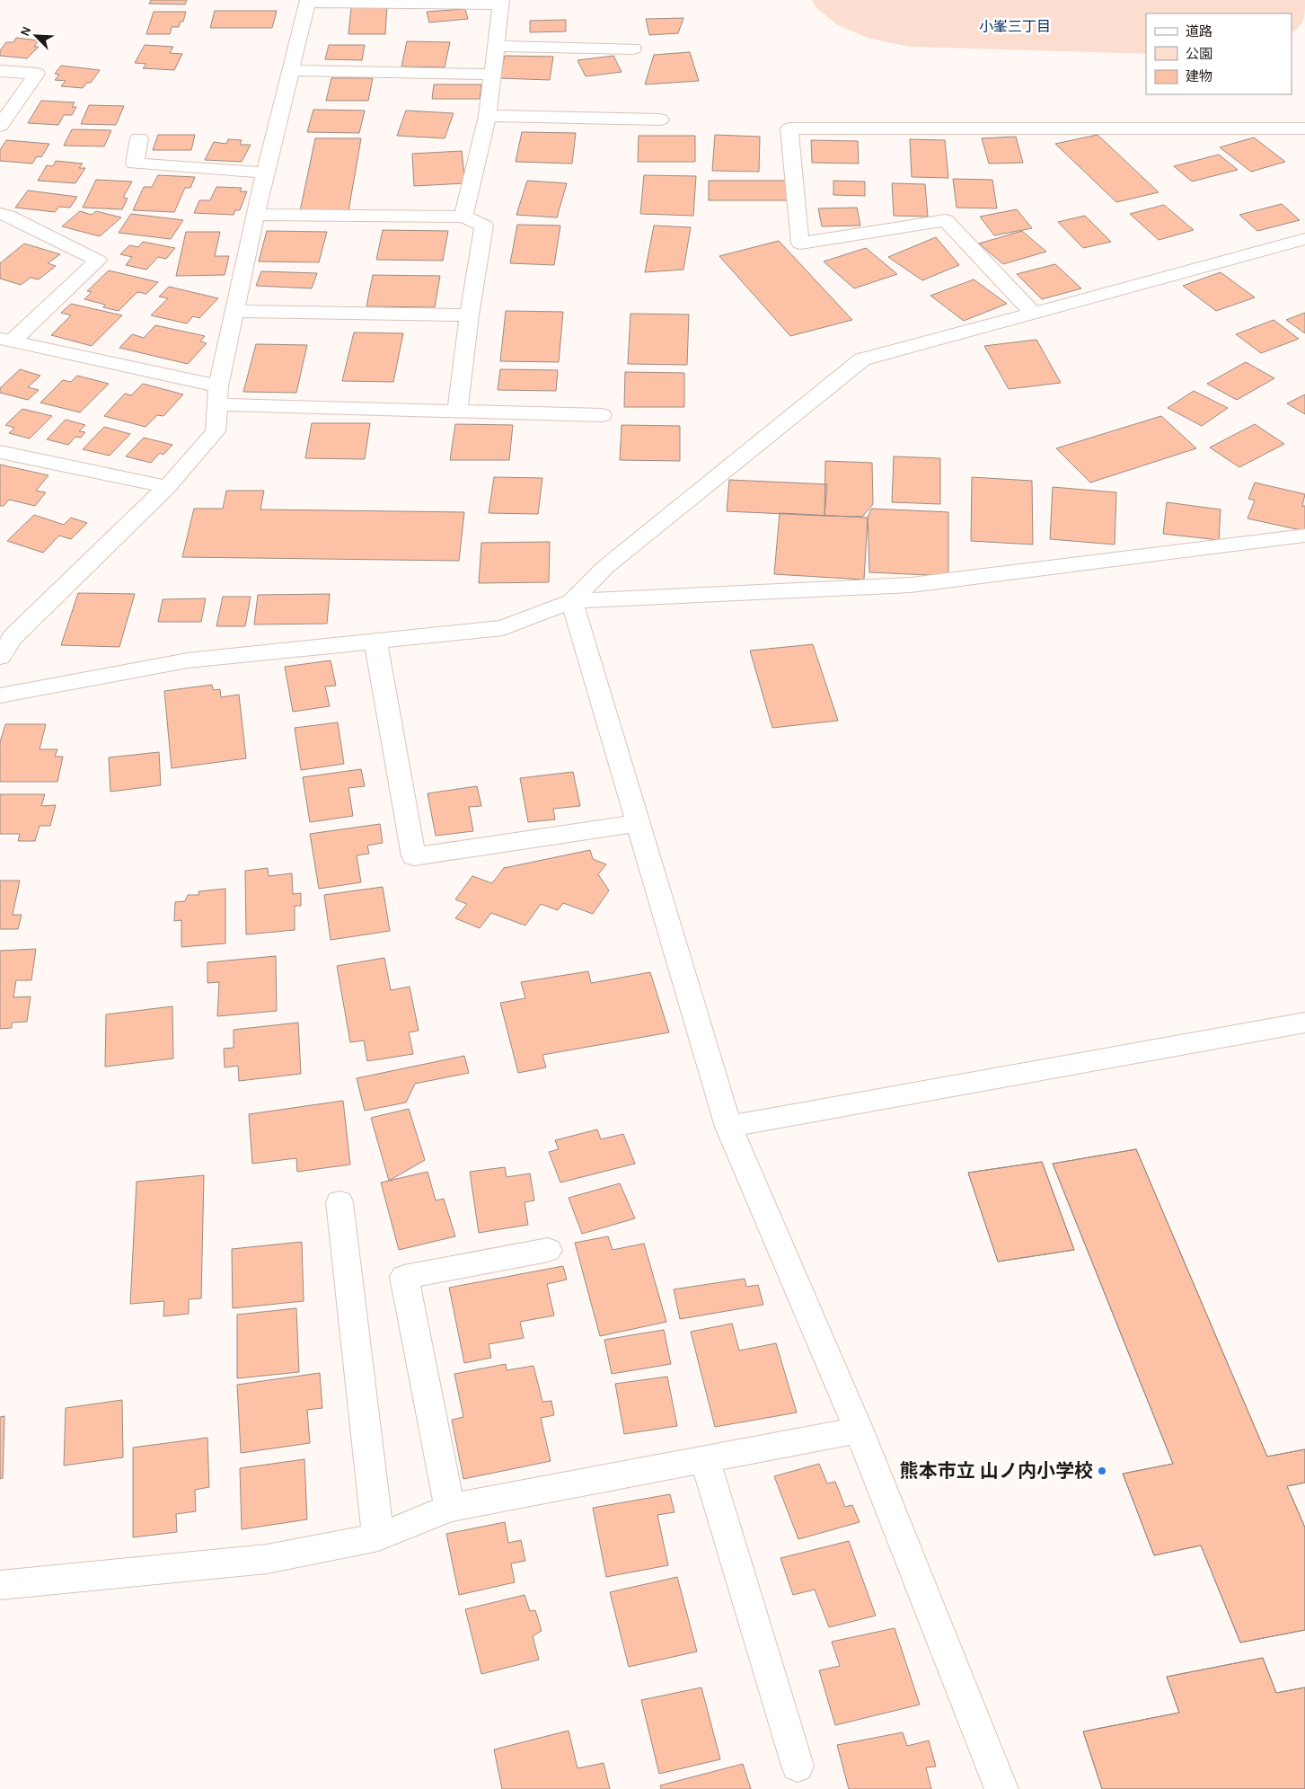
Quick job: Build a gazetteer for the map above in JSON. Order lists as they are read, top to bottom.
{
  "districts": ["小峯三丁目"],
  "places": ["熊本市立 山ノ内小学校"],
  "legend": ["道路", "公園", "建物"],
  "north": "top left"
}
